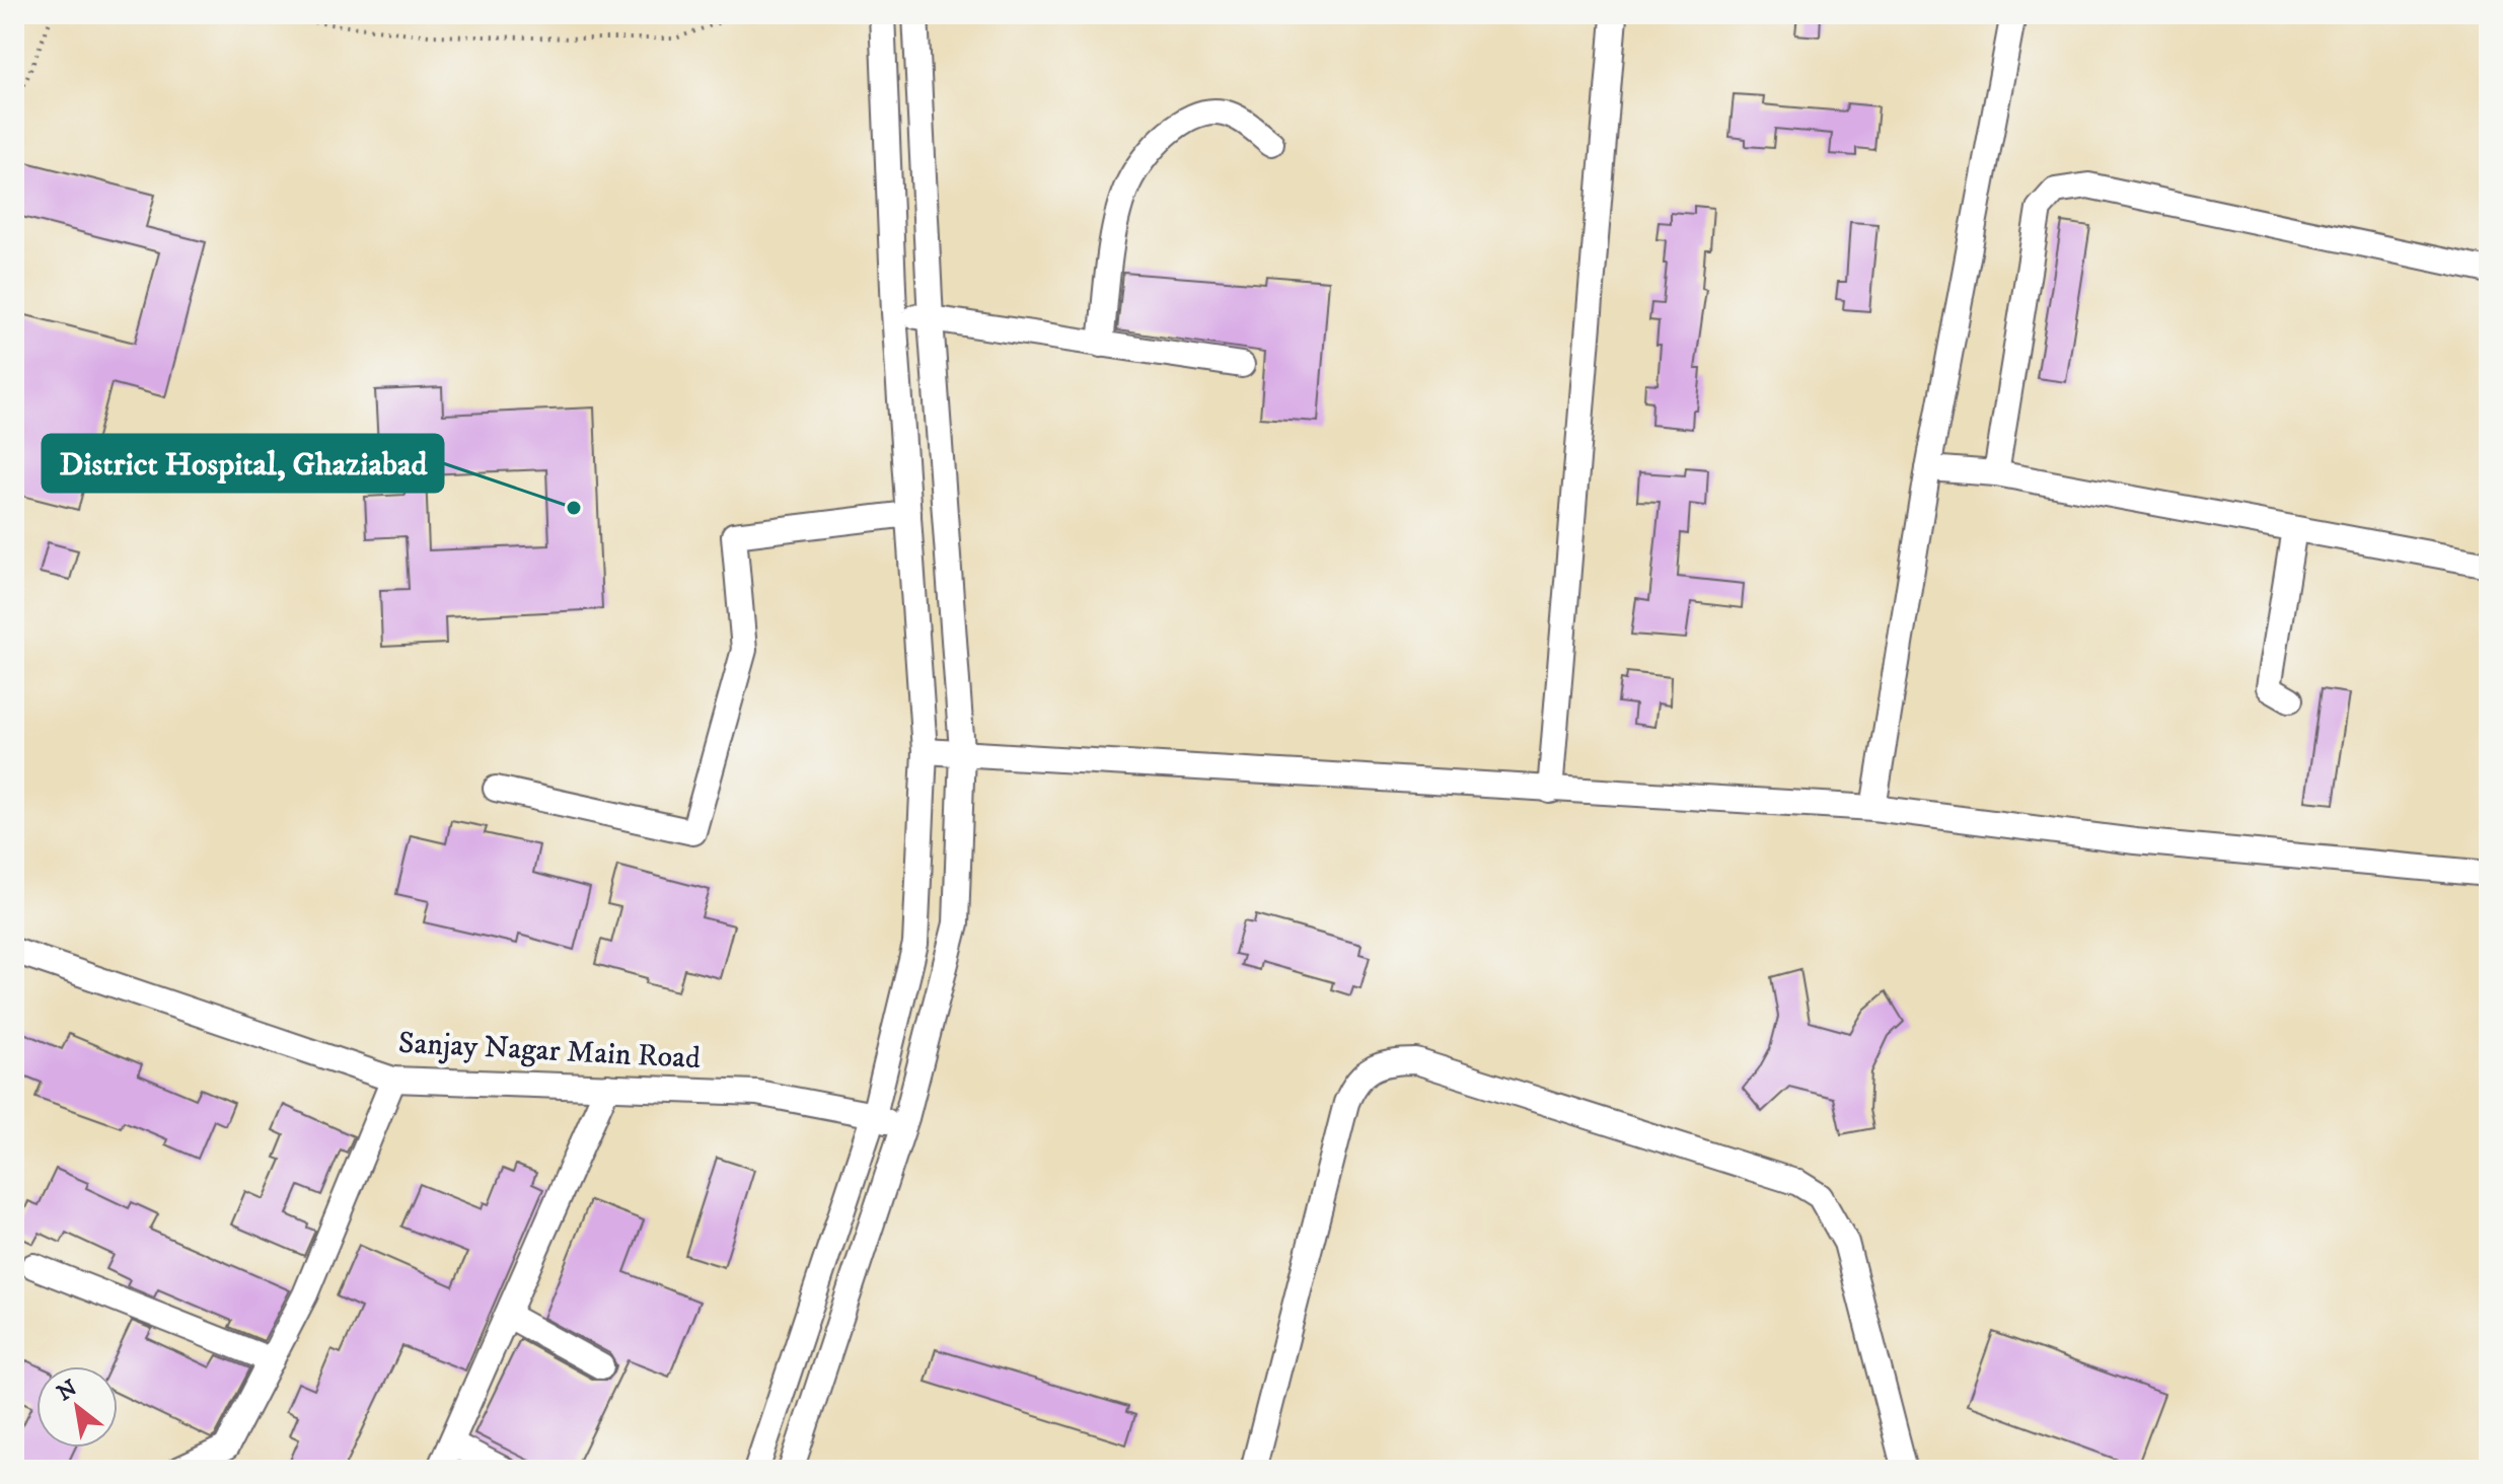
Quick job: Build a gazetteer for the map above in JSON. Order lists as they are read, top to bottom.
{
  "streets": {
    "street": ["Sanjay Nagar Main Road"]
  },
  "places": ["District Hospital, Ghaziabad"],
  "north": "top left"
}
